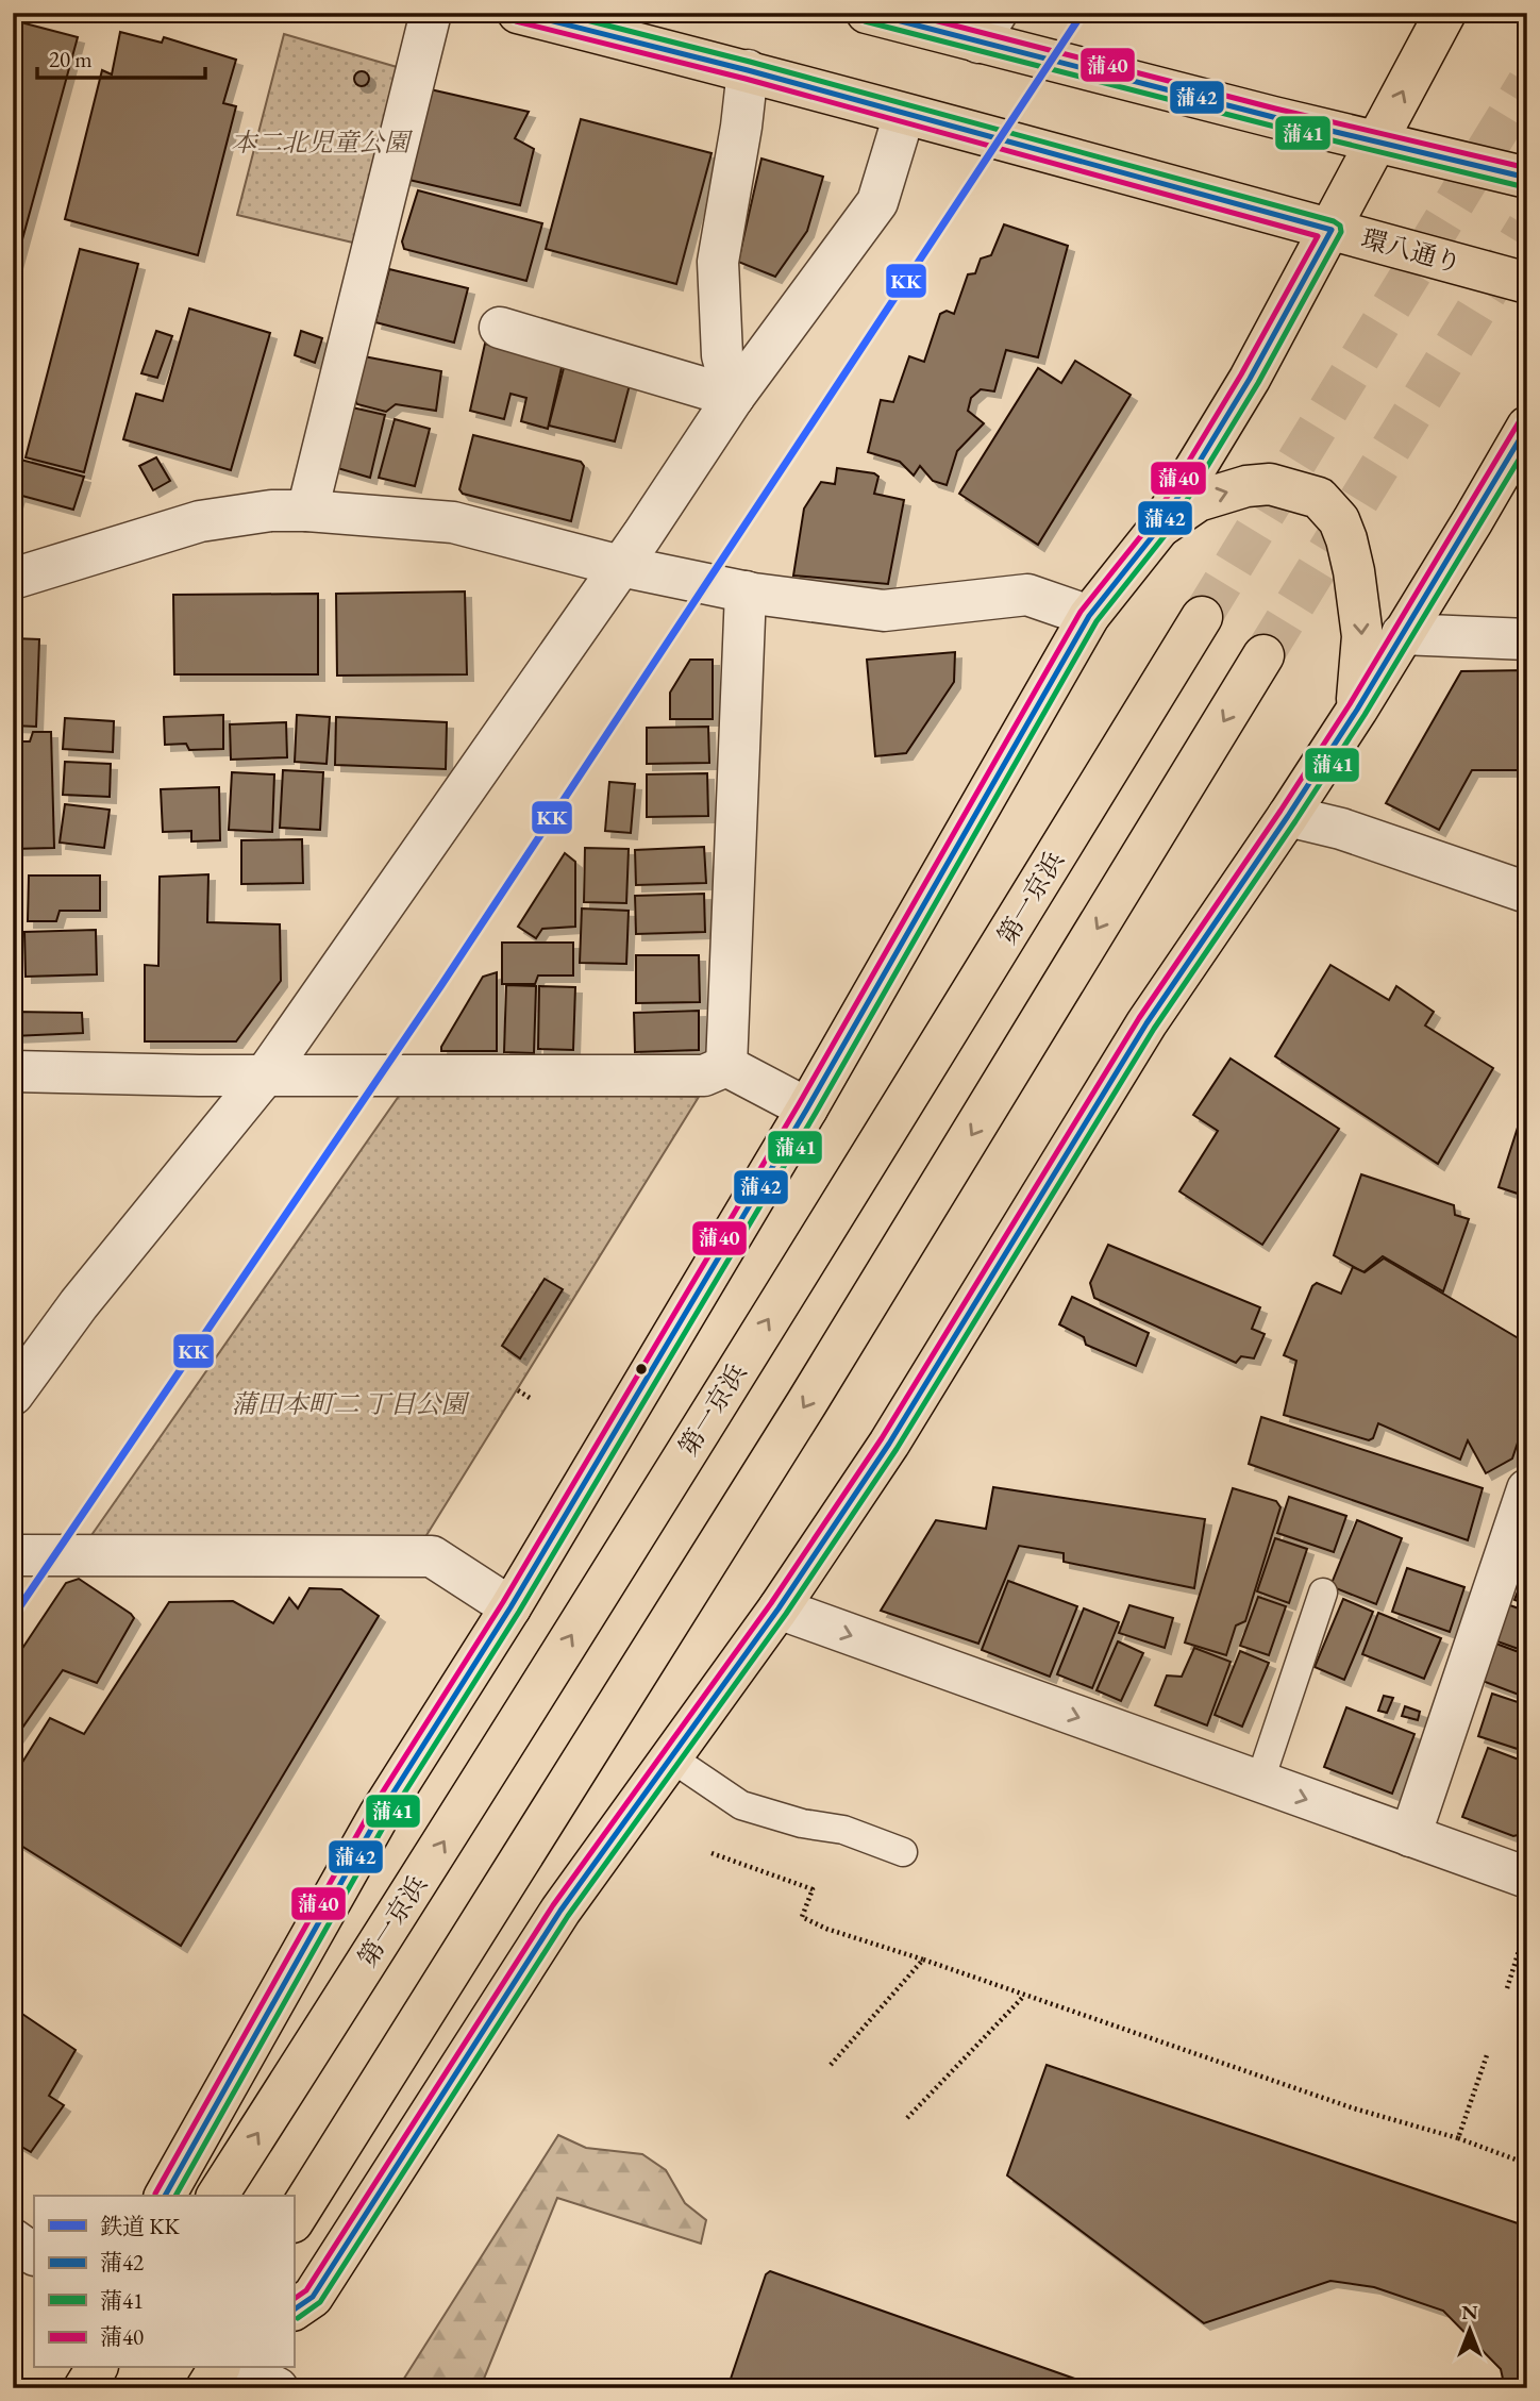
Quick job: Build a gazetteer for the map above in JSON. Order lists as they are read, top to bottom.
{
  "streets": {
    "main road": ["環八通り", "第一京浜"]
  },
  "parks": ["本二北児童公園", "蒲田本町二 丁目公園"],
  "lines": [
    "rail line KK",
    "transit line 蒲42",
    "transit line 蒲41",
    "transit line 蒲40"
  ],
  "legend": [
    "鉄道 KK",
    "蒲42",
    "蒲41",
    "蒲40"
  ],
  "scale_bar": "20 m",
  "north": "top"
}
